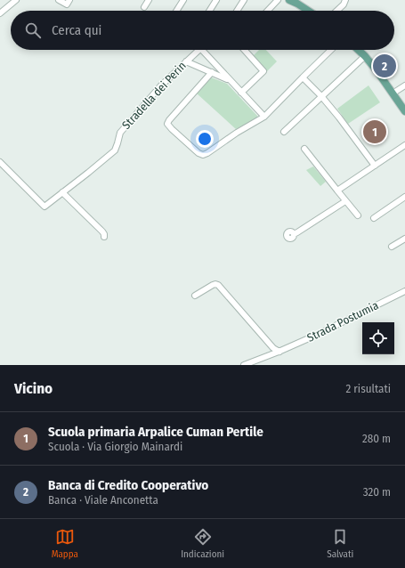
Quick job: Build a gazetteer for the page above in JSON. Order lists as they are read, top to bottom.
{
  "streets": {
    "street": ["Stradella dei Perin", "Strada Postumia"]
  },
  "page": {
    "search": "Cerca qui",
    "pins": ["2", "1"],
    "heading": ["Vicino", "2 risultati"],
    "list": [
      {
        "mark": "1",
        "name": "Scuola primaria Arpalice Cuman Pertile",
        "note": "Scuola · Via Giorgio Mainardi",
        "value": "280 m"
      },
      {
        "mark": "2",
        "name": "Banca di Credito Cooperativo",
        "note": "Banca · Viale Anconetta",
        "value": "320 m"
      }
    ],
    "nav": ["Mappa", "Indicazioni", "Salvati"]
  }
}
